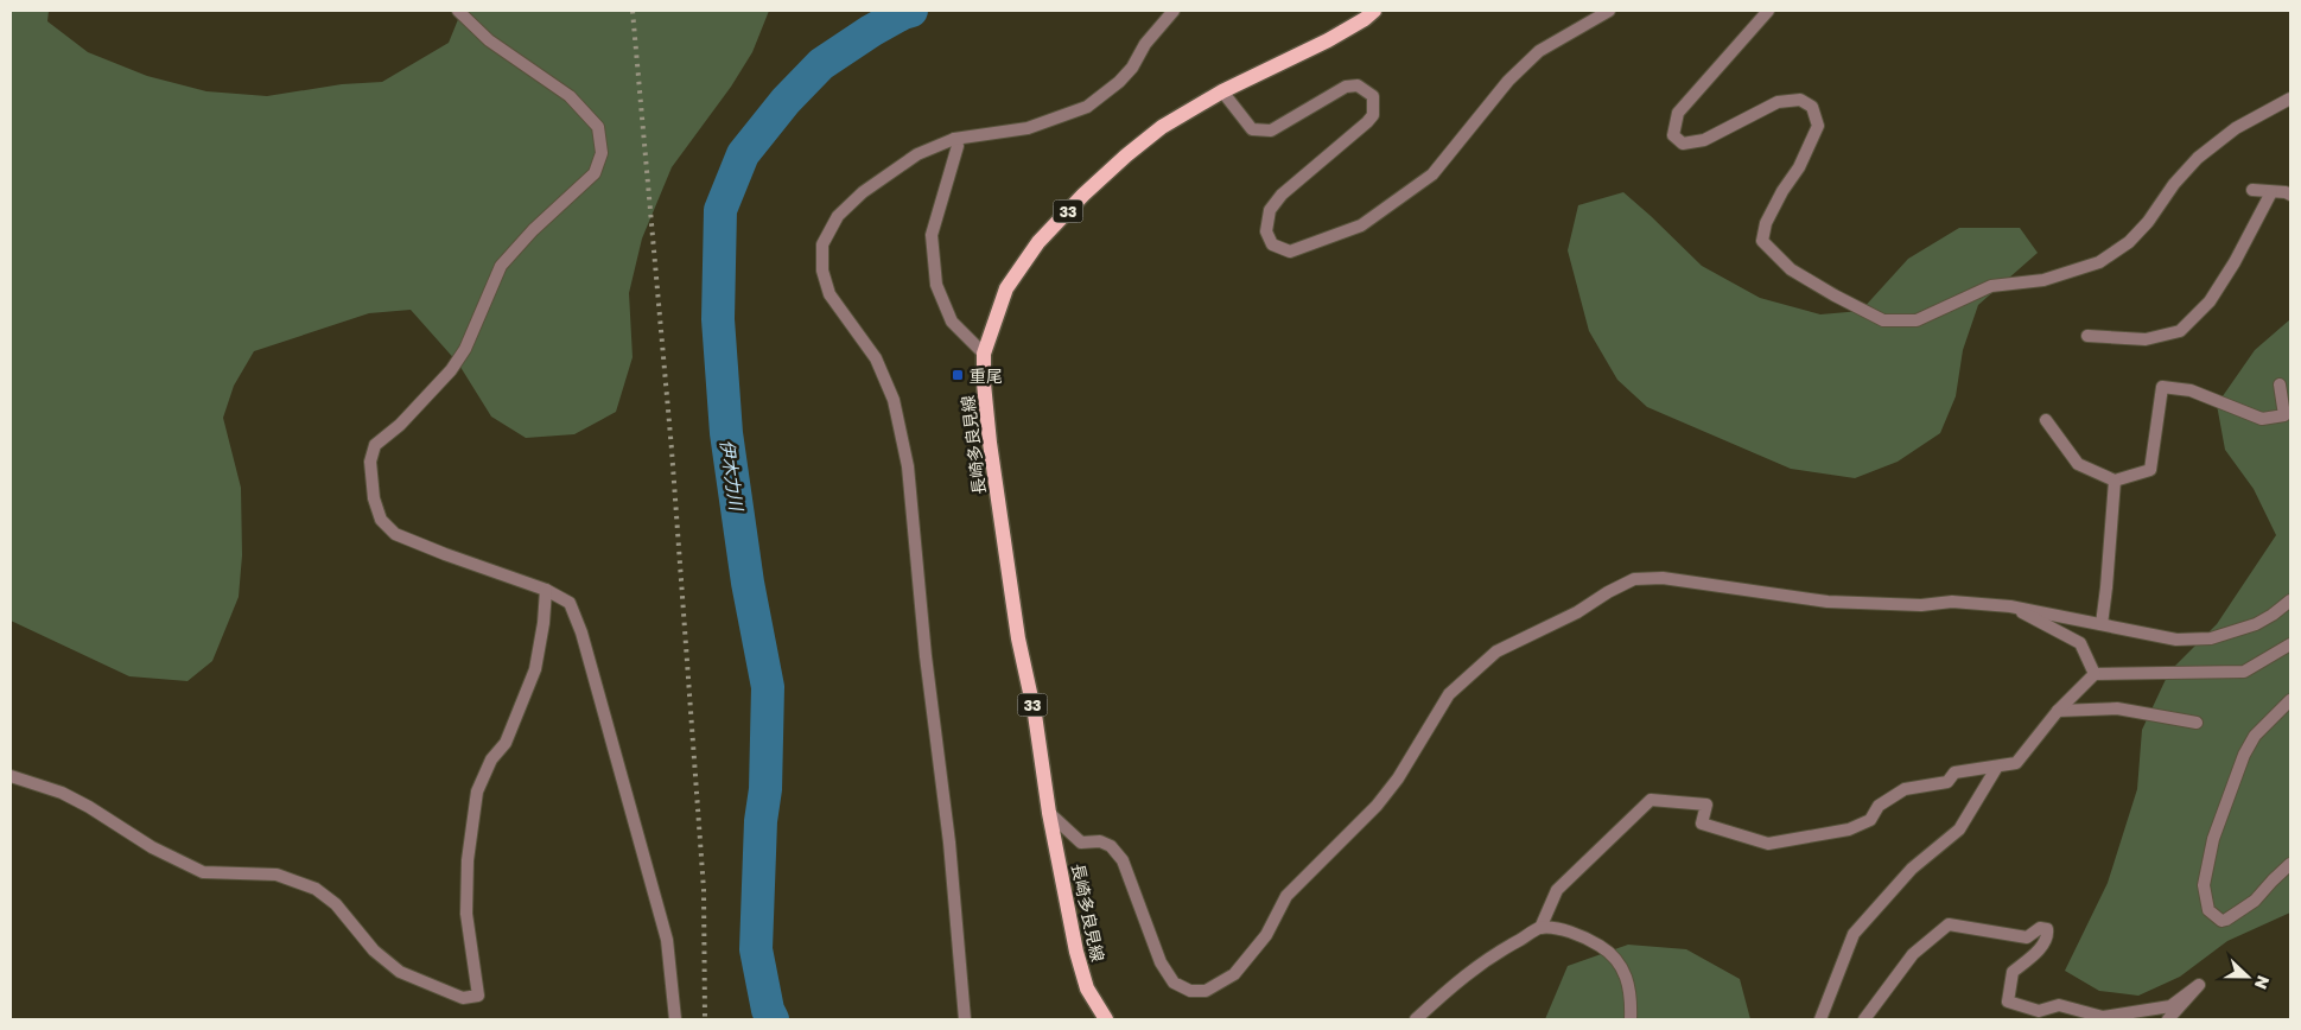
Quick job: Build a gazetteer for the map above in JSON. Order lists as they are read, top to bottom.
{
  "streets": {
    "main road": ["33", "長崎多良見線"]
  },
  "water": ["伊木力川"],
  "places": {
    "transit": ["重尾"]
  },
  "north": "right"
}
